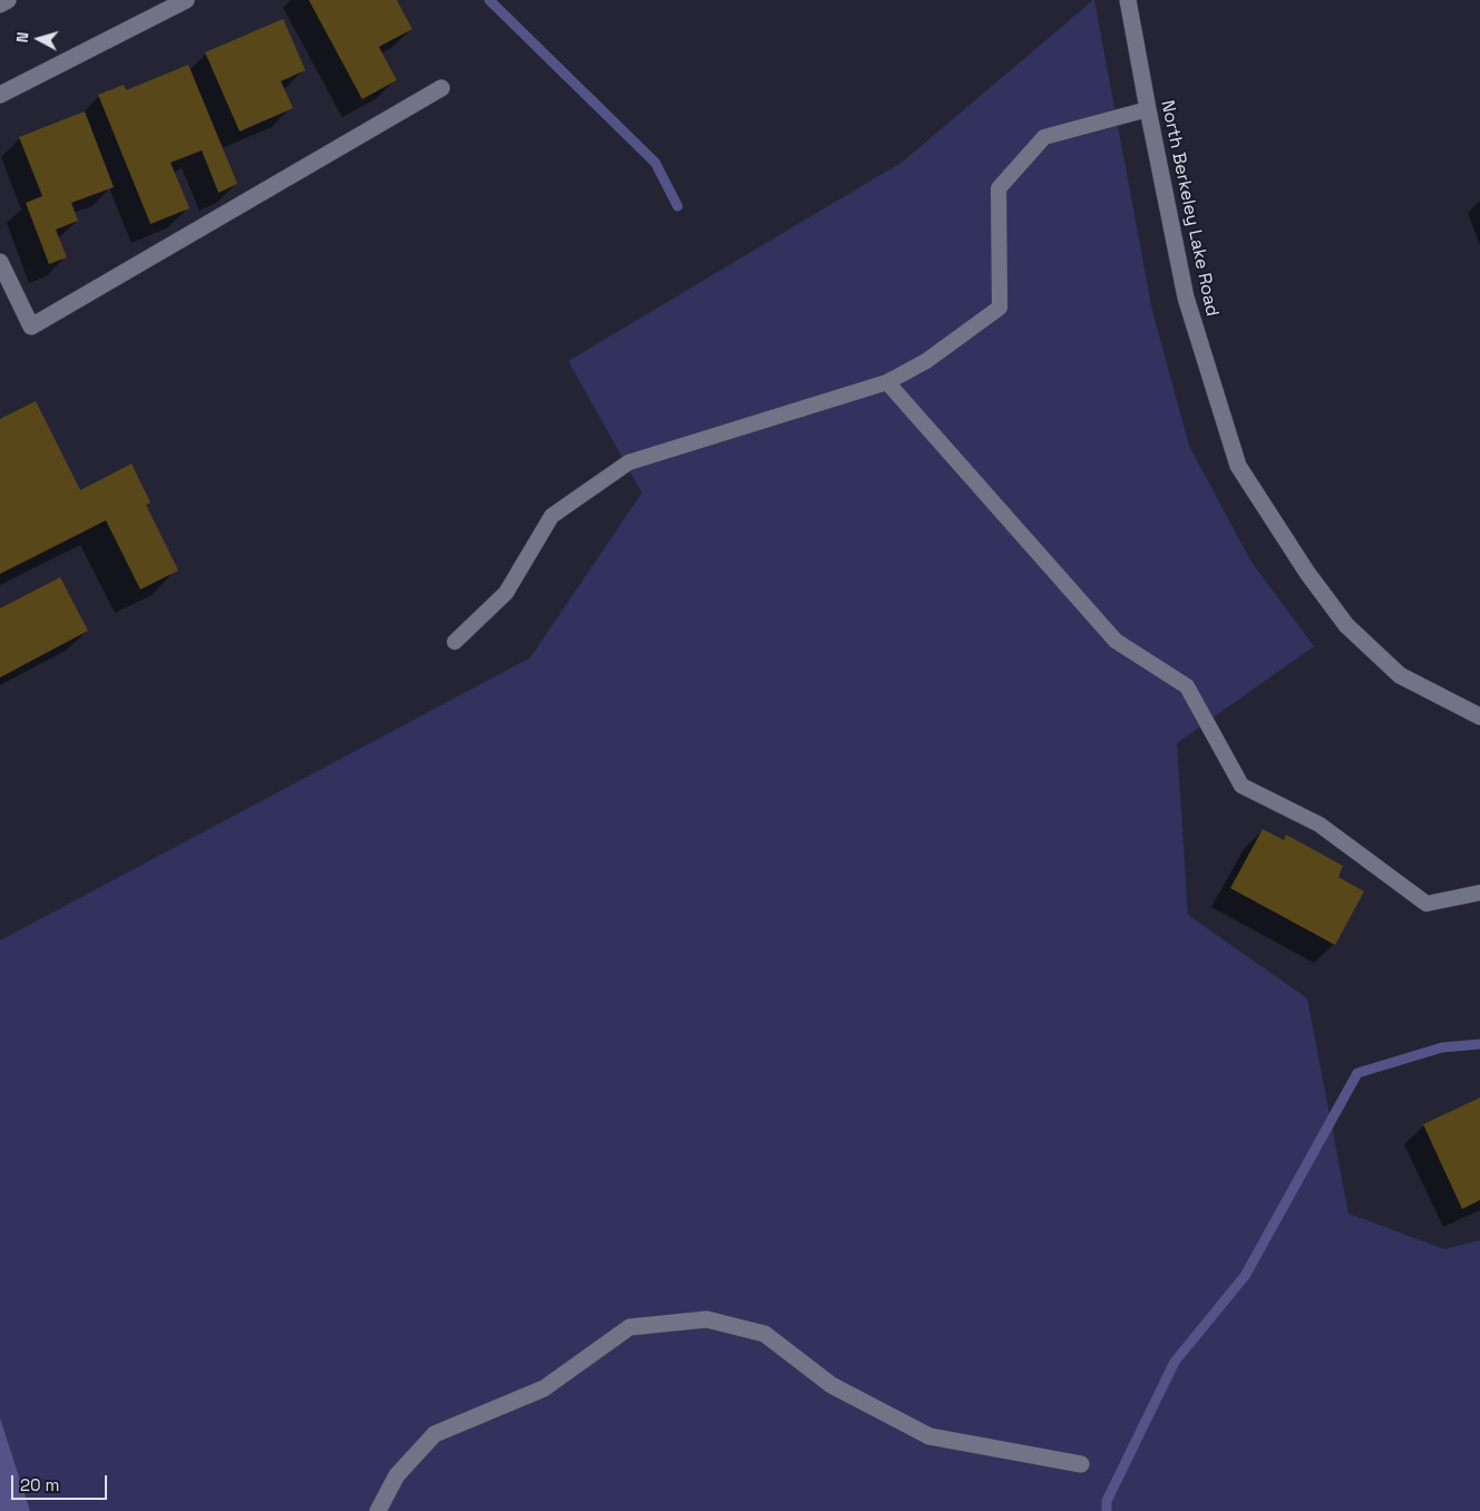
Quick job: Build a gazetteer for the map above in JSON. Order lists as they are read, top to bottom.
{
  "streets": {
    "street": ["North Berkeley Lake Road"]
  },
  "scale_bar": "20 m",
  "north": "left"
}
